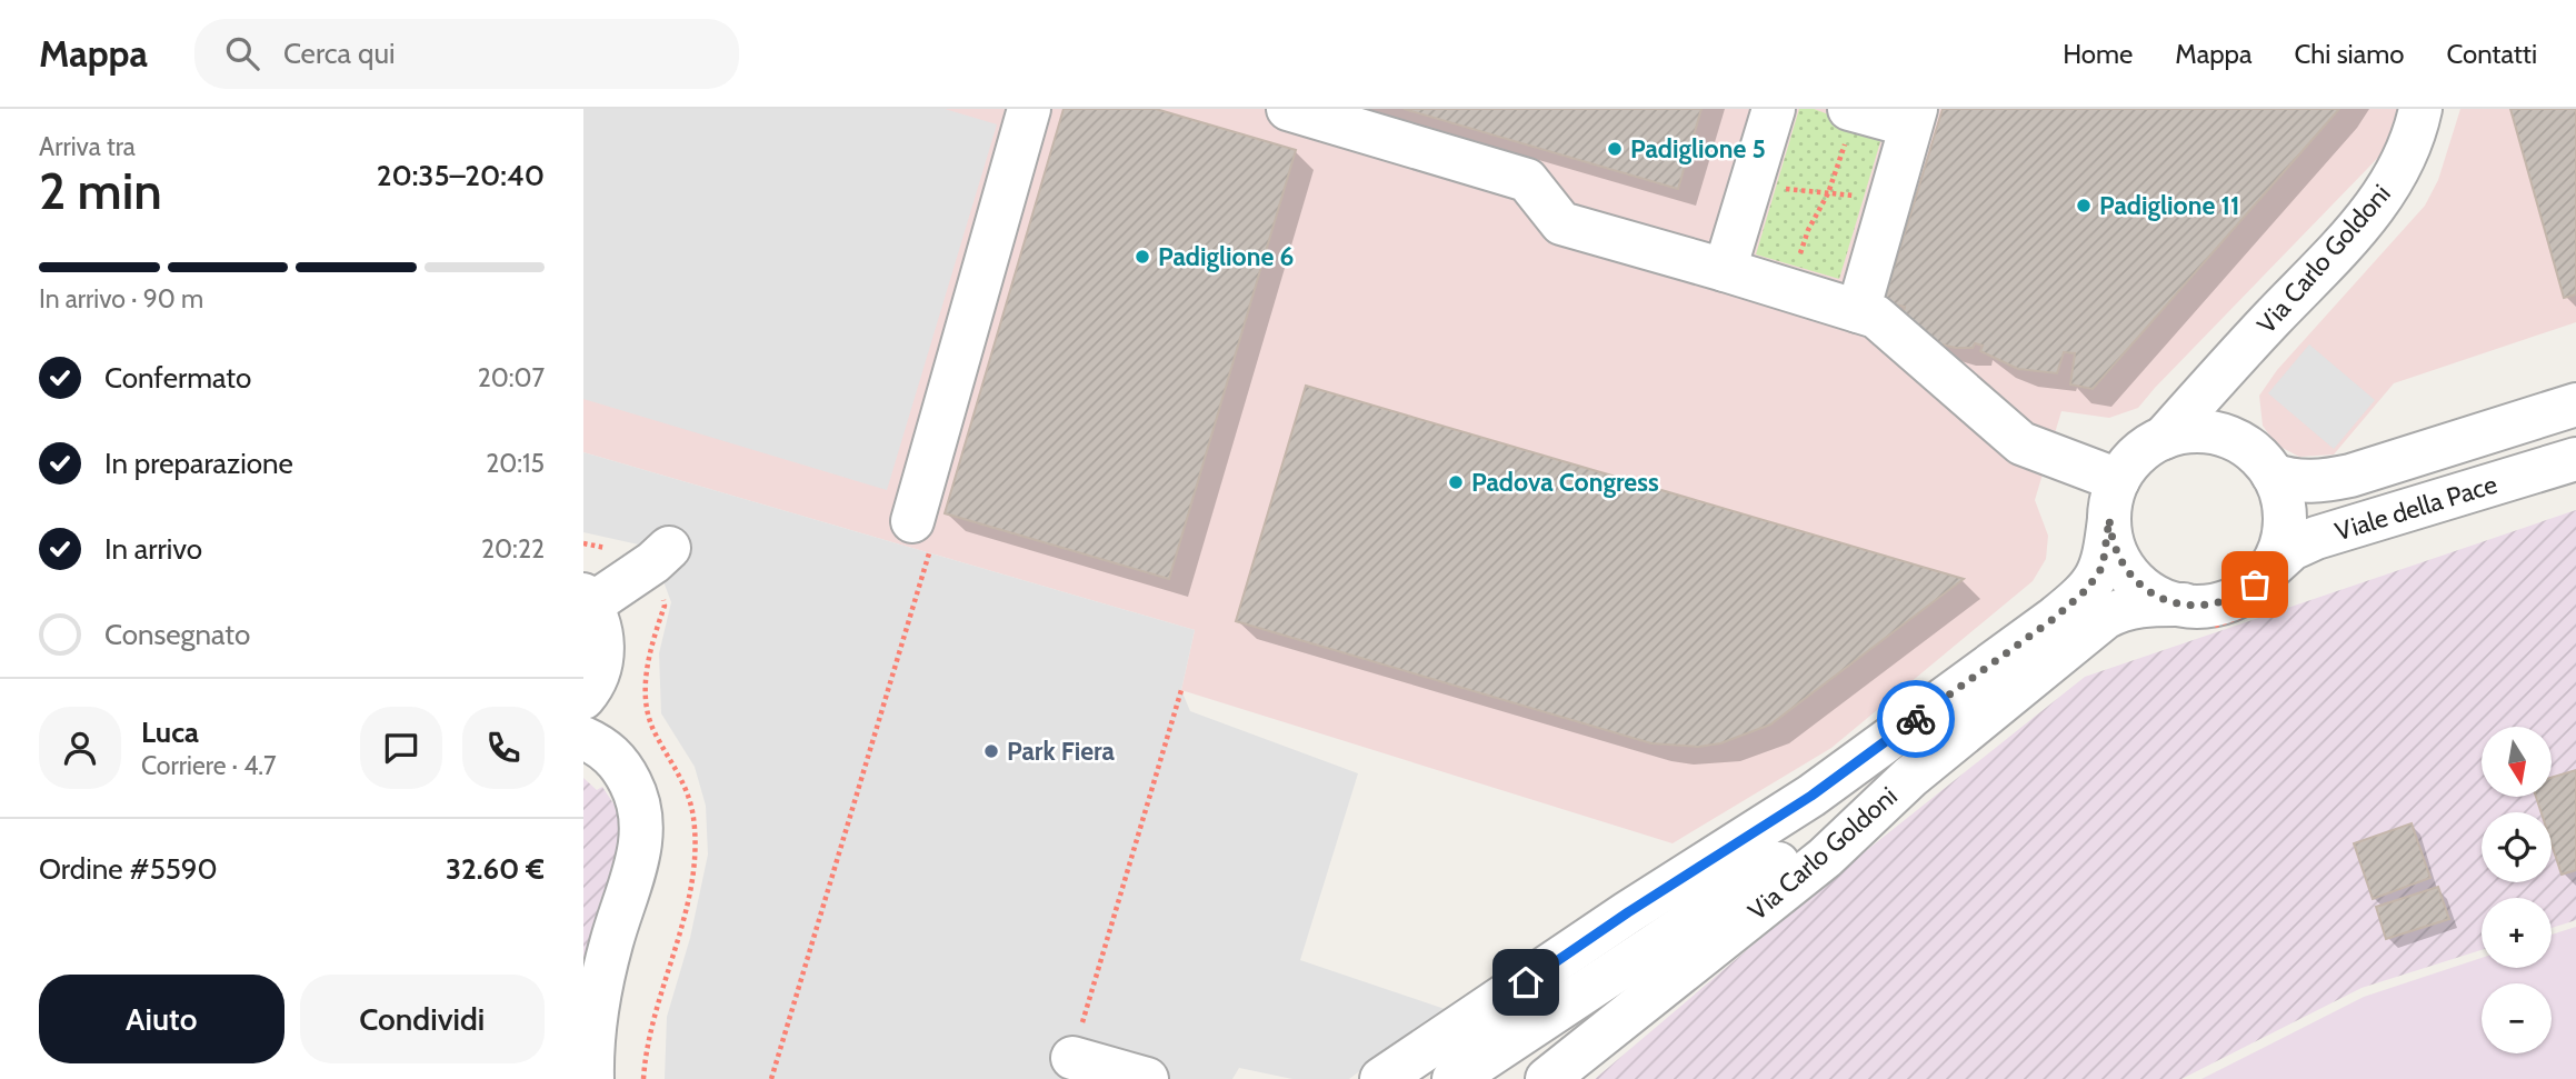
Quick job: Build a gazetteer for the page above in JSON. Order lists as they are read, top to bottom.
{
  "streets": {
    "street": ["Via Carlo Goldoni", "Viale della Pace"]
  },
  "crossings": [
    ["Via Carlo Goldoni", "Viale della Pace"]
  ],
  "places": [
    "Padiglione 5",
    "Padiglione 11",
    "Padiglione 6",
    "Padova Congress",
    "Park Fiera"
  ],
  "north": "bottom",
  "page": {
    "header": "Mappa",
    "search": "Cerca qui",
    "nav": [
      "Home",
      "Mappa",
      "Chi siamo",
      "Contatti"
    ],
    "heading": ["2 min", "Arriva tra", "20:35–20:40"],
    "panel": [
      "Luca",
      "Corriere · 4.7",
      "Ordine #5590",
      "32.60 €"
    ],
    "bar": "In arrivo · 90 m",
    "list": [
      ["Confermato", "20:07"],
      ["In preparazione", "20:15"],
      ["In arrivo", "20:22"],
      "Consegnato"
    ],
    "map_buttons": ["+", "−"],
    "buttons": ["Aiuto", "Condividi"]
  }
}
